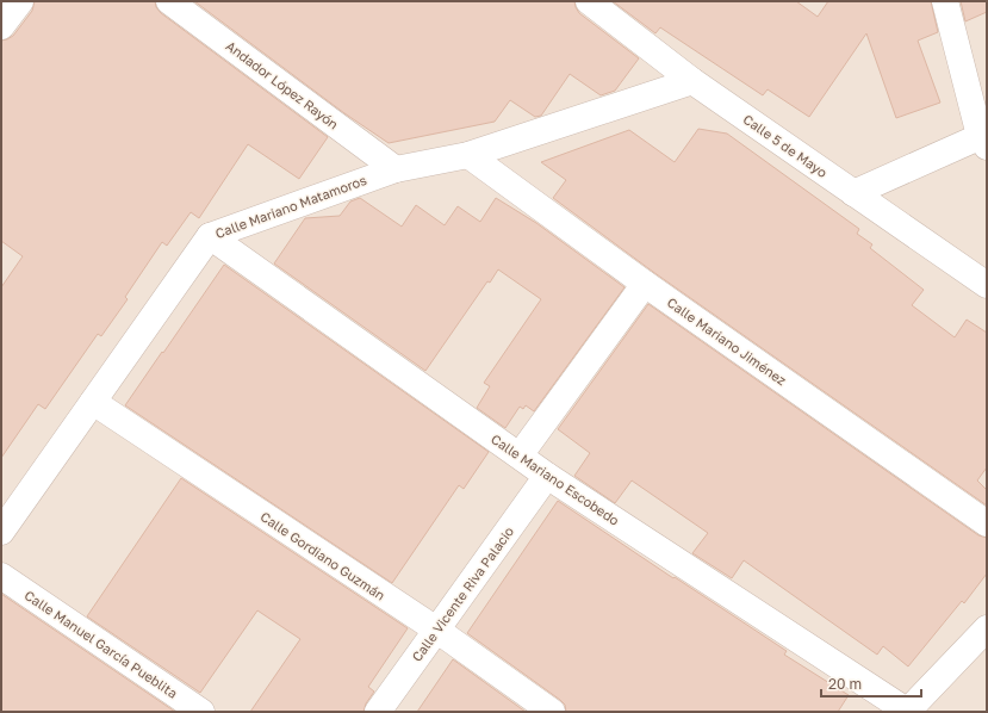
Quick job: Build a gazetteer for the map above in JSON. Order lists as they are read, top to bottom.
{
  "streets": {
    "street": [
      "Andador López Rayón",
      "Calle 5 de Mayo",
      "Calle Mariano Matamoros",
      "Calle Mariano Jiménez",
      "Calle Mariano Escobedo",
      "Calle Gordiano Guzmán",
      "Calle Vicente Riva Palacio",
      "Calle Manuel García Pueblita"
    ]
  },
  "crossings": [
    ["Andador López Rayón", "Calle Mariano Matamoros"],
    ["Calle 5 de Mayo", "Calle Mariano Matamoros"],
    ["Calle Mariano Matamoros", "Calle Mariano Jiménez"],
    ["Calle Mariano Matamoros", "Calle Mariano Escobedo"],
    ["Calle Mariano Matamoros", "Calle Gordiano Guzmán"],
    ["Calle Mariano Escobedo", "Calle Vicente Riva Palacio"],
    ["Calle Gordiano Guzmán", "Calle Vicente Riva Palacio"]
  ],
  "scale_bar": "20 m"
}
